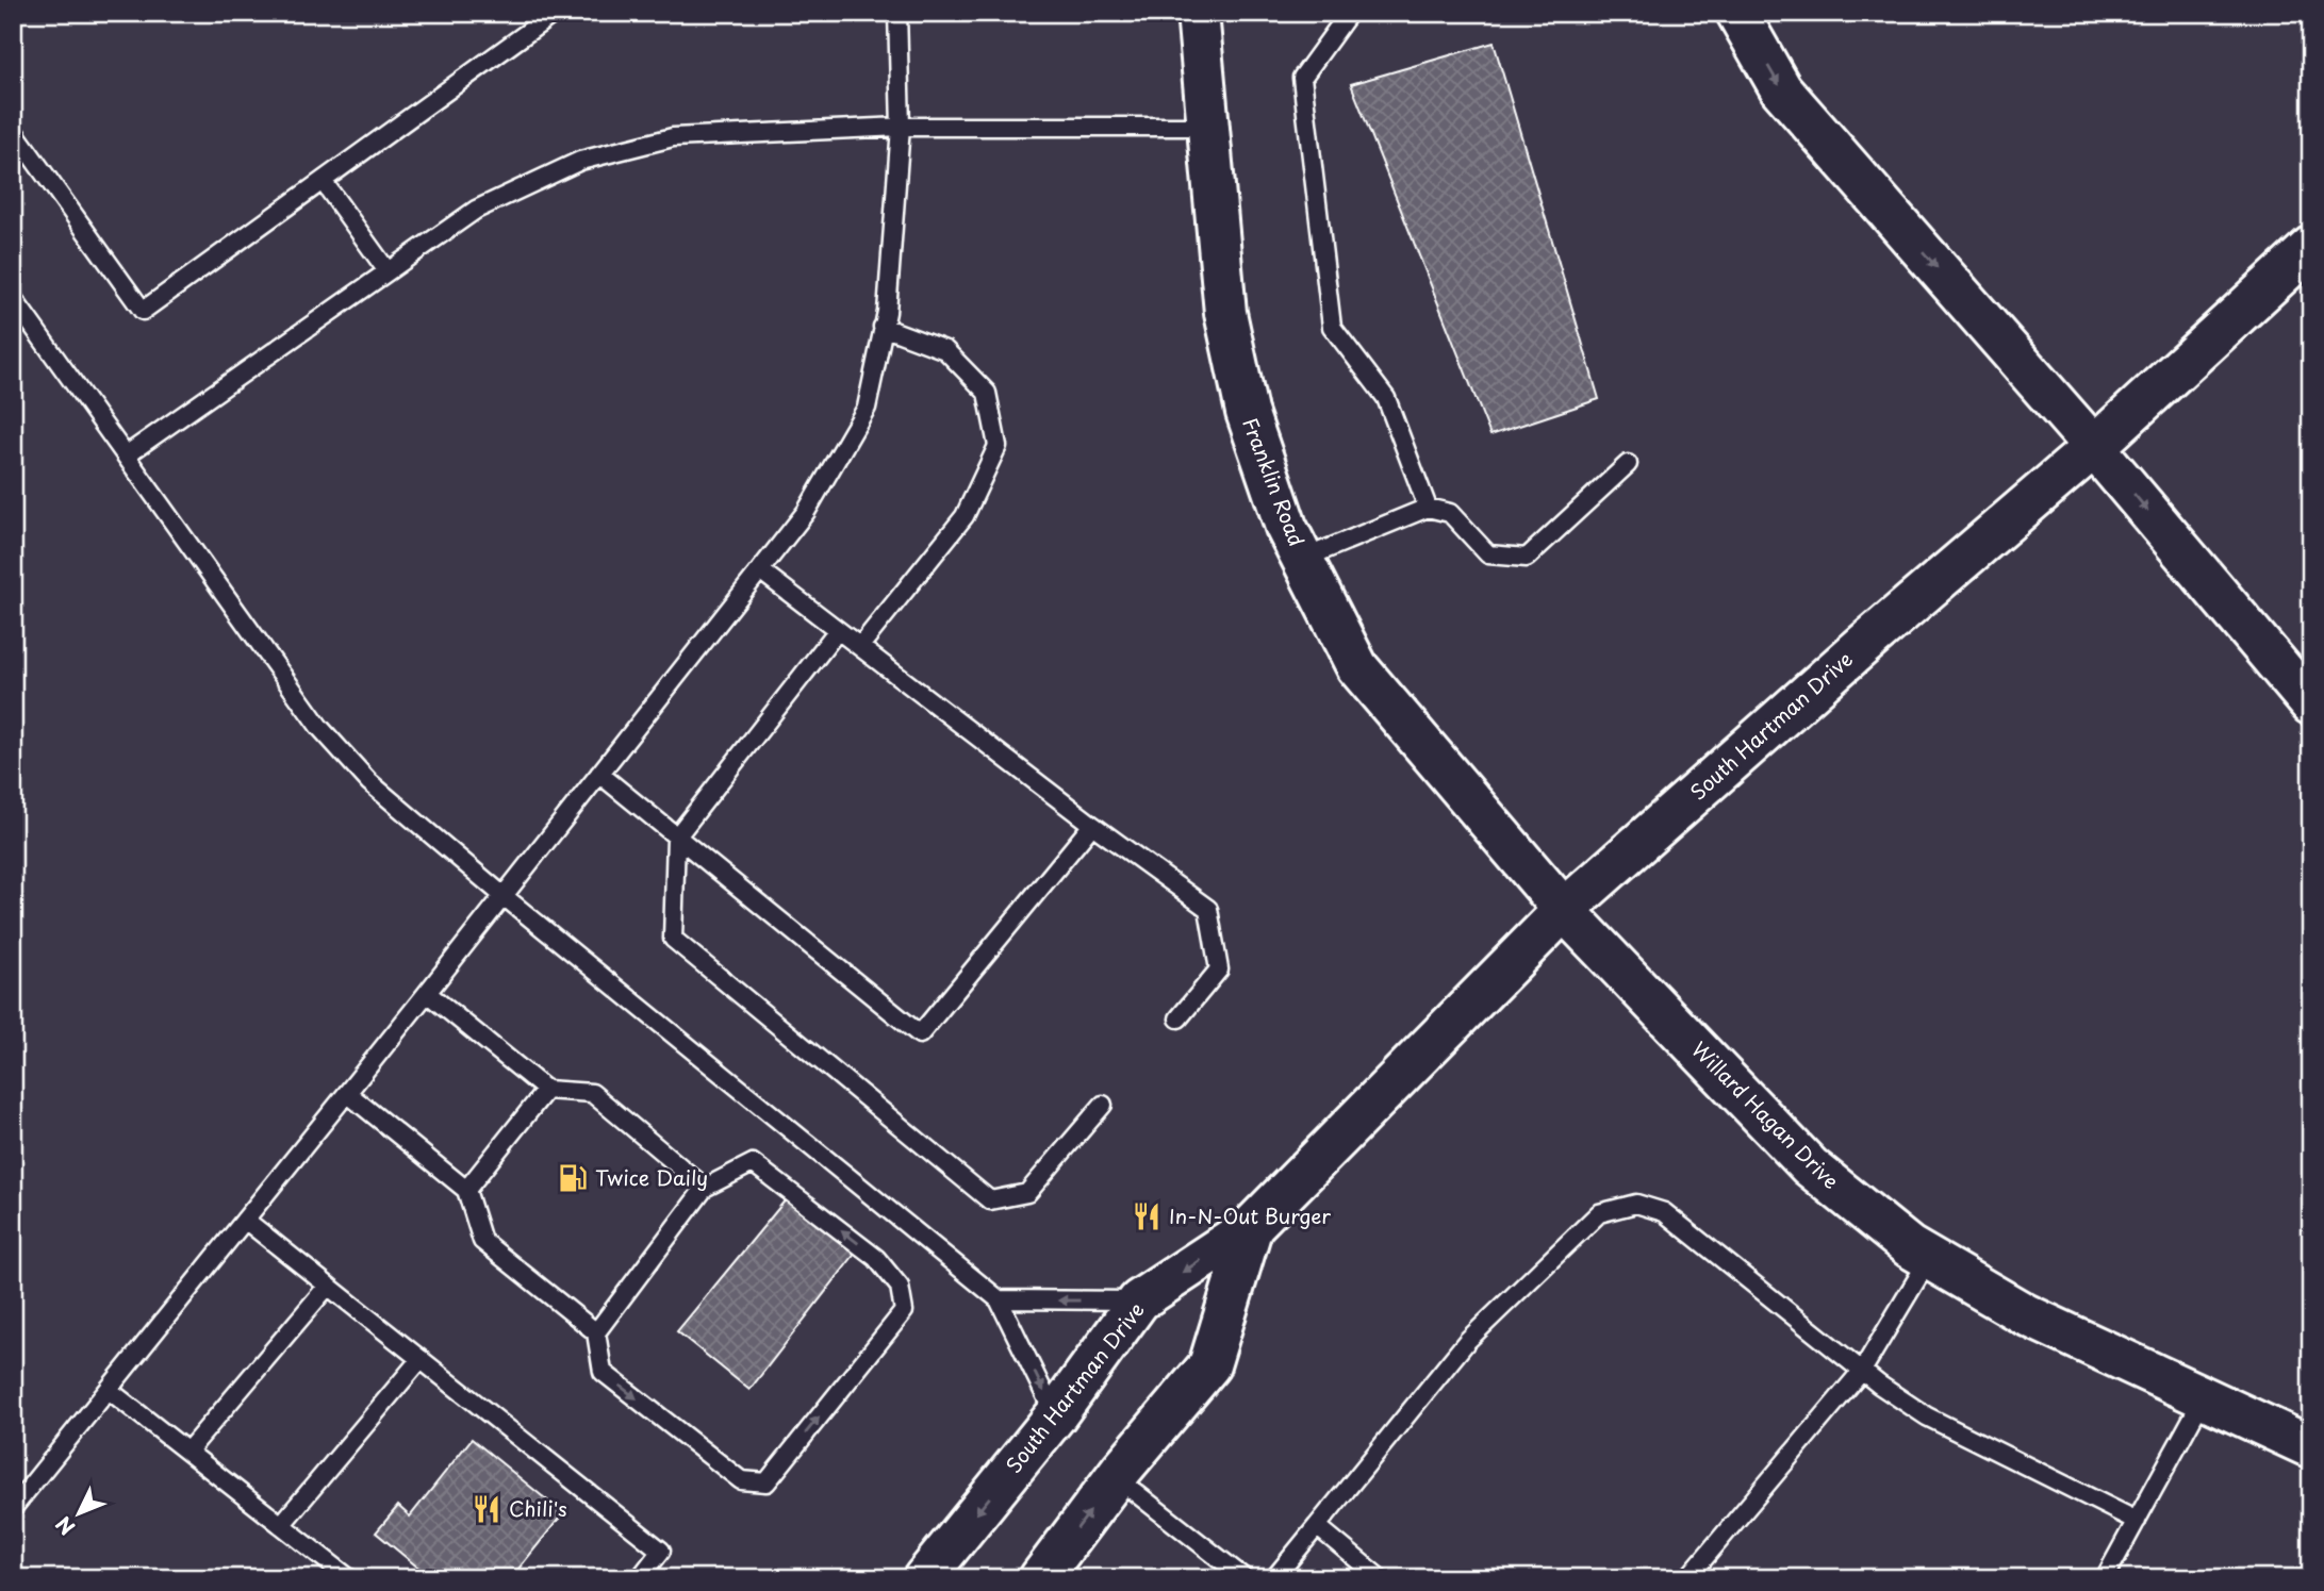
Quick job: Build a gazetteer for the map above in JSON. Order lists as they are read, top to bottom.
{
  "streets": {
    "main road": ["Franklin Road", "South Hartman Drive", "Willard Hagan Drive"]
  },
  "crossings": [
    ["Franklin Road", "South Hartman Drive"],
    ["Franklin Road", "Willard Hagan Drive"],
    ["South Hartman Drive", "Willard Hagan Drive"]
  ],
  "places": {
    "fuel station": ["Twice Daily"],
    "restaurant": ["In-N-Out Burger", "Chili's"]
  },
  "north": "bottom left"
}
